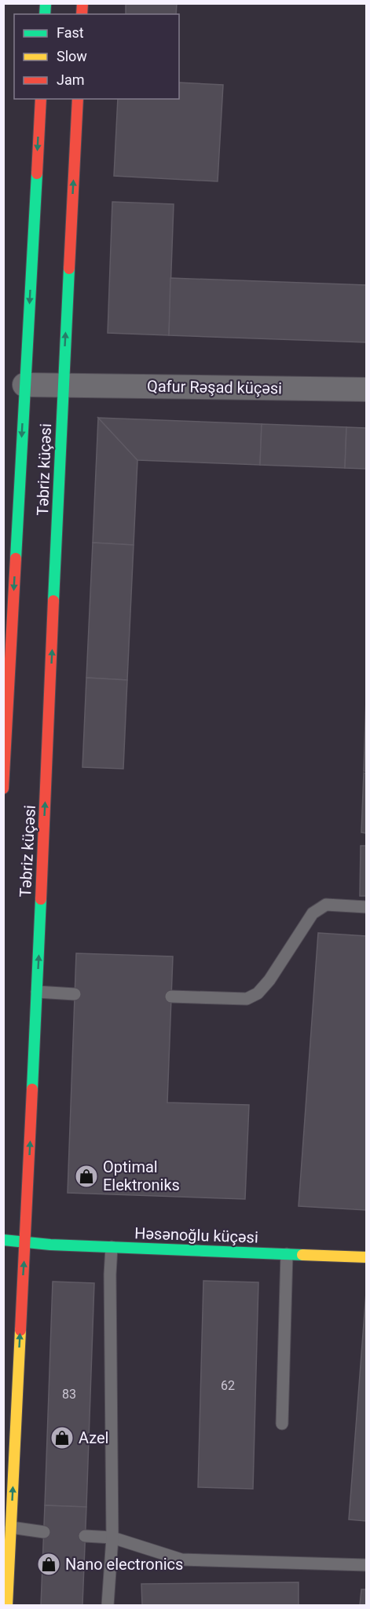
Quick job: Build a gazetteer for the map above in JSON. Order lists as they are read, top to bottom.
{
  "streets": {
    "main road": ["Təbriz küçəsi", "Həsənoğlu küçəsi"],
    "street": ["Qafur Rəşad küçəsi"]
  },
  "crossings": [
    ["Qafur Rəşad küçəsi", "Təbriz küçəsi"],
    ["Təbriz küçəsi", "Həsənoğlu küçəsi"]
  ],
  "places": {
    "shop": ["Optimal Elektroniks", "Azel", "Nano electronics"]
  },
  "house_numbers": ["62", "83"],
  "legend": ["Fast", "Slow", "Jam"]
}
